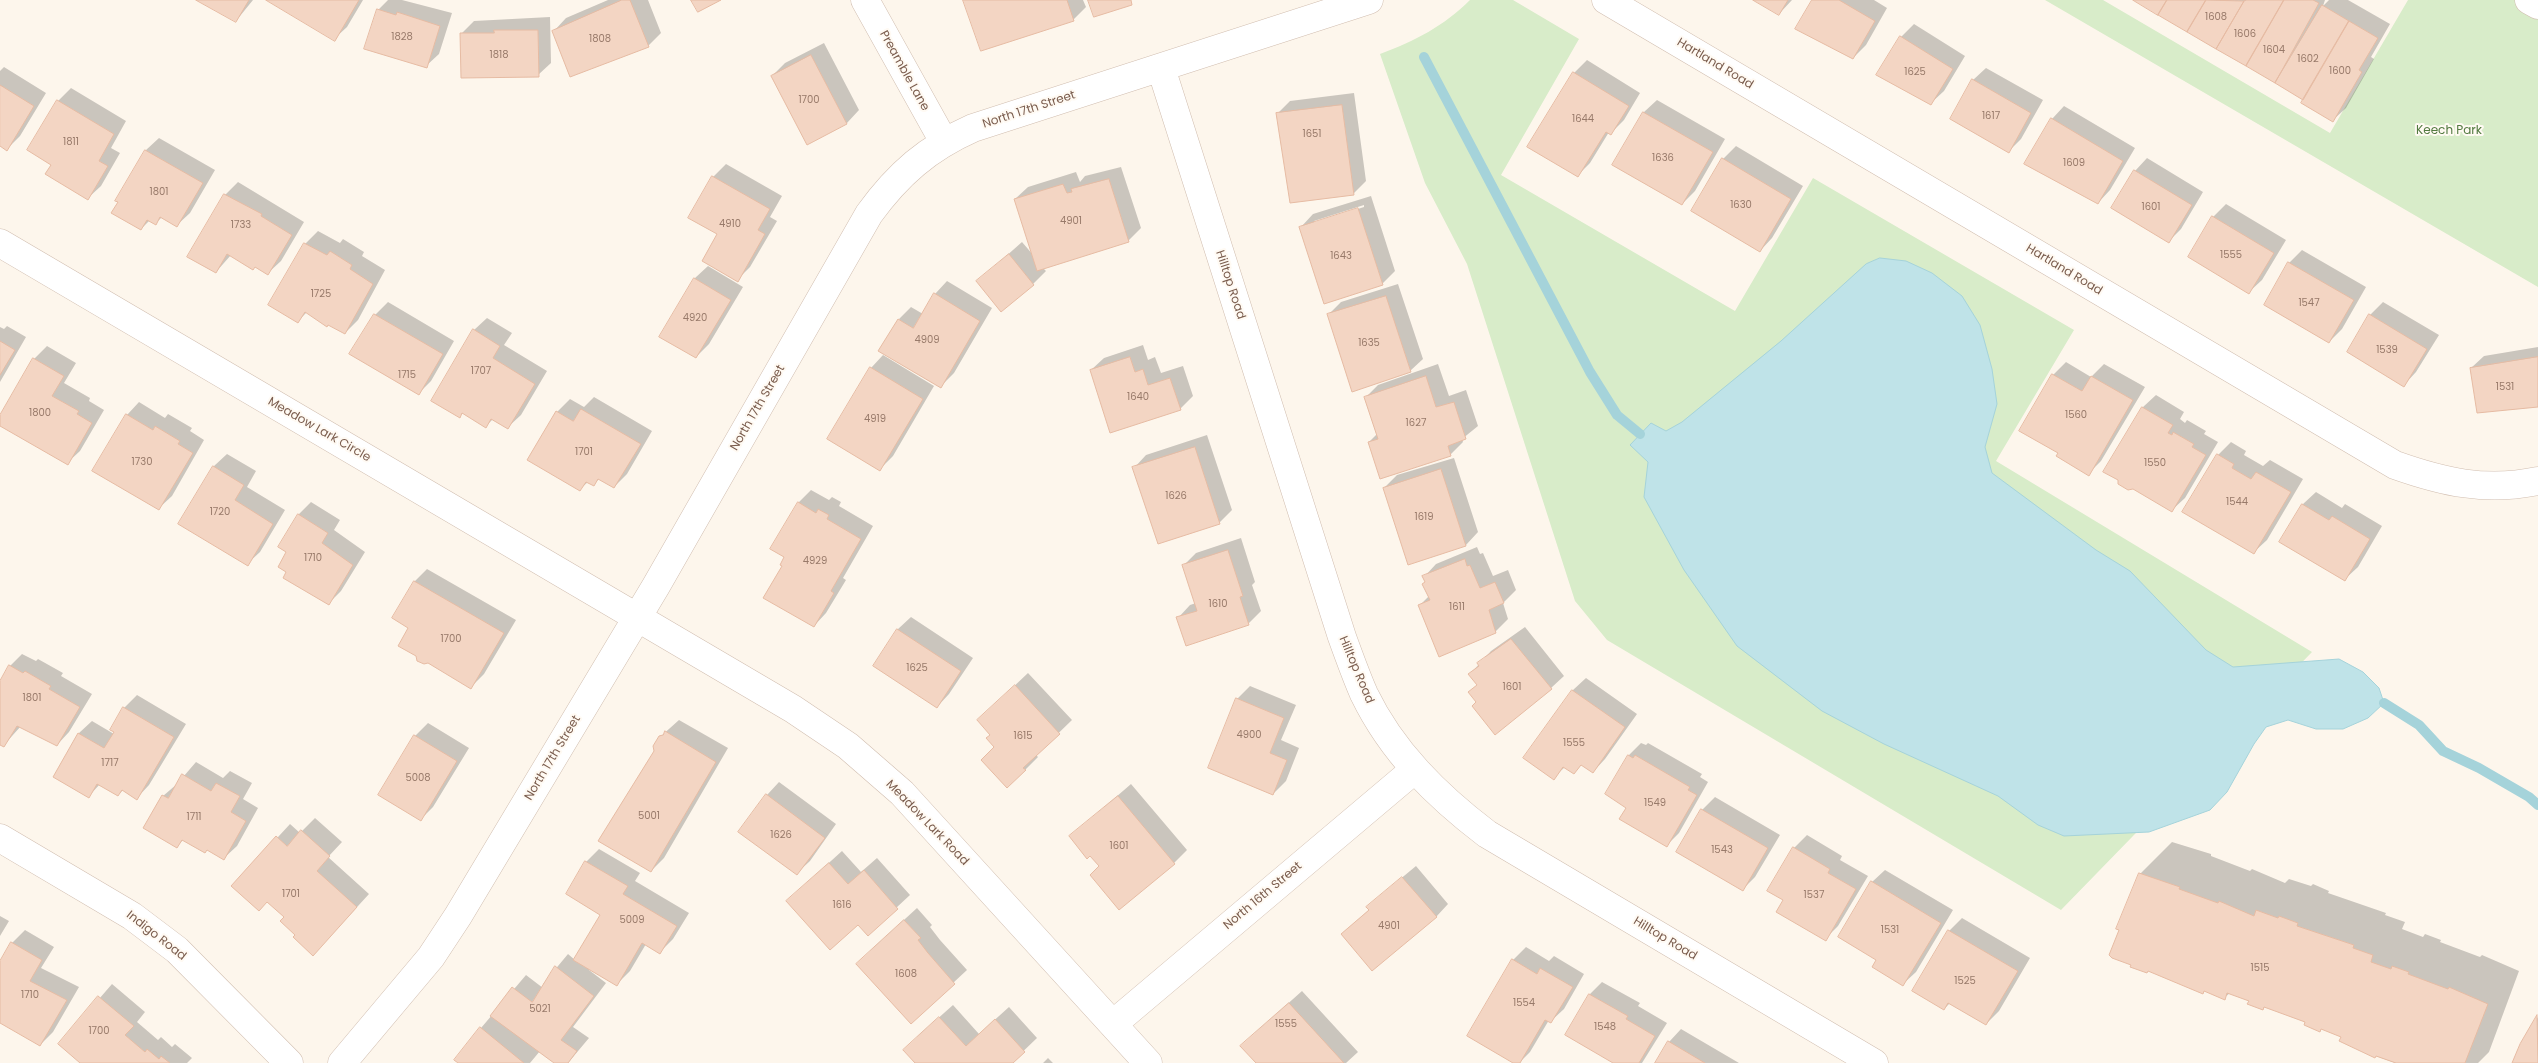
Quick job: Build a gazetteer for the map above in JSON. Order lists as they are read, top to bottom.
{
  "streets": {
    "street": [
      "Hartland Road",
      "Preamble Lane",
      "North 17th Street",
      "Hilltop Road",
      "Meadow Lark Circle",
      "Meadow Lark Road",
      "North 16th Street",
      "Indigo Road"
    ]
  },
  "crossings": [
    ["Preamble Lane", "North 17th Street"],
    ["North 17th Street", "Hilltop Road"],
    ["North 17th Street", "Meadow Lark Circle"],
    ["North 17th Street", "Meadow Lark Road"],
    ["Hilltop Road", "North 16th Street"],
    ["Meadow Lark Circle", "Meadow Lark Road"],
    ["Meadow Lark Road", "North 16th Street"]
  ],
  "parks": ["Keech Park"],
  "house_numbers": [
    "1608",
    "1606",
    "1828",
    "1808",
    "1604",
    "1818",
    "1602",
    "1600",
    "1625",
    "1700",
    "1617",
    "1644",
    "1651",
    "1811",
    "1636",
    "1609",
    "1801",
    "1630",
    "1601",
    "4901",
    "4910",
    "1733",
    "1555",
    "1643",
    "1725",
    "1547",
    "4920",
    "4909",
    "1635",
    "1539",
    "1707",
    "1715",
    "1531",
    "1640",
    "1800",
    "1560",
    "4919",
    "1627",
    "1701",
    "1730",
    "1550",
    "1626",
    "1544",
    "1720",
    "1619",
    "1710",
    "4929",
    "1610",
    "1611",
    "1700",
    "1625",
    "1601",
    "1801",
    "4900",
    "1615",
    "1555",
    "1717",
    "5008",
    "1549",
    "5001",
    "1711",
    "1626",
    "1601",
    "1543",
    "1701",
    "1537",
    "1616",
    "5009",
    "4901",
    "1531",
    "1515",
    "1608",
    "1525",
    "1710",
    "1554",
    "5021",
    "1555",
    "1548",
    "1700"
  ]
}
